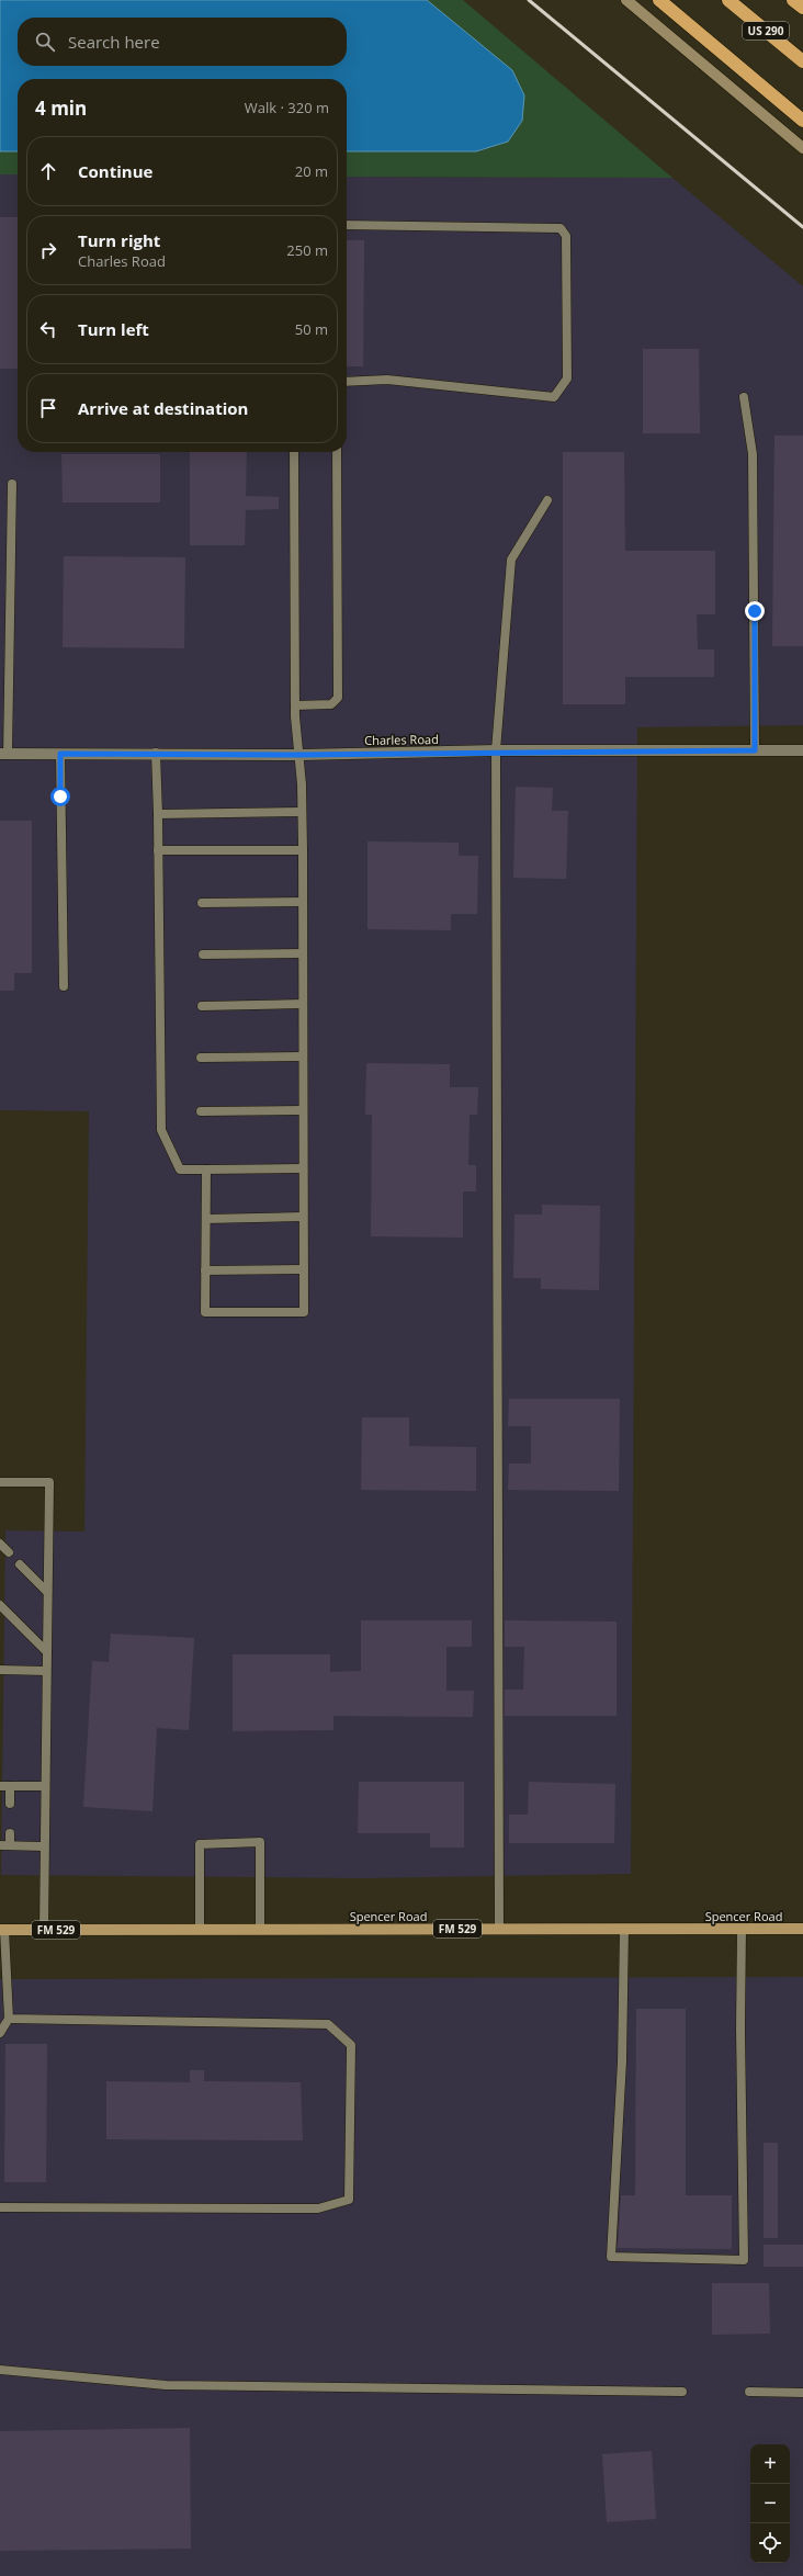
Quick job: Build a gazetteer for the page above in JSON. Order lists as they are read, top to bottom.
{
  "streets": {
    "highway": ["US 290"],
    "main road": ["Spencer Road", "FM 529"],
    "street": ["Charles Road"]
  },
  "page": {
    "search": "Search here",
    "heading": ["4 min", "Walk · 320 m"],
    "list": [
      ["Continue", "20 m"],
      ["Turn right", "Charles Road", "250 m"],
      ["Turn left", "50 m"],
      "Arrive at destination"
    ],
    "map_buttons": ["+", "−"]
  }
}
